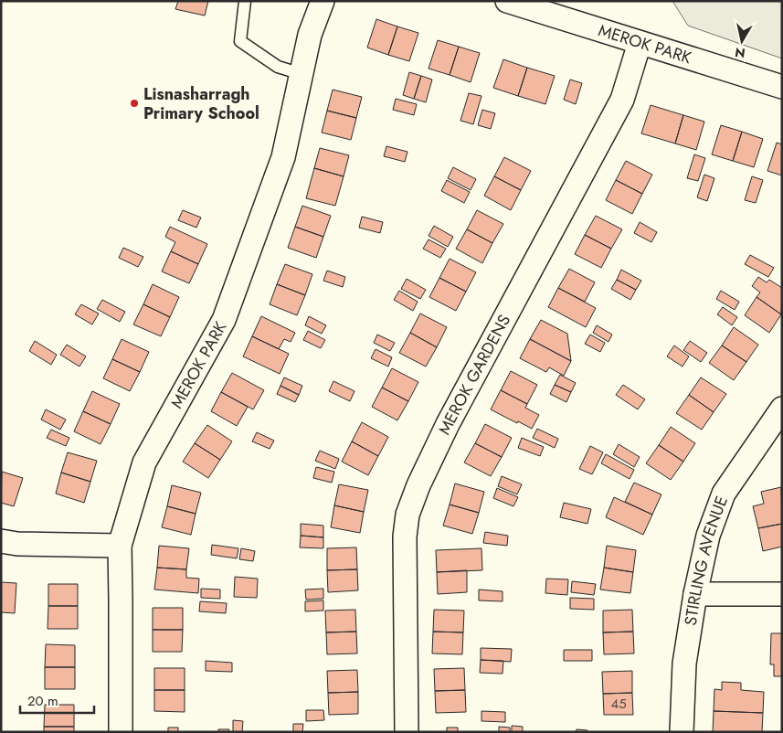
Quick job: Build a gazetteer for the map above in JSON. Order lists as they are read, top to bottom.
{
  "streets": {
    "street": ["MEROK PARK", "MEROK GARDENS", "STIRLING AVENUE"]
  },
  "crossings": [
    ["MEROK PARK", "MEROK GARDENS"]
  ],
  "places": ["Lisnasharragh Primary School"],
  "house_numbers": ["45"],
  "scale_bar": "20 m",
  "north": "bottom"
}
